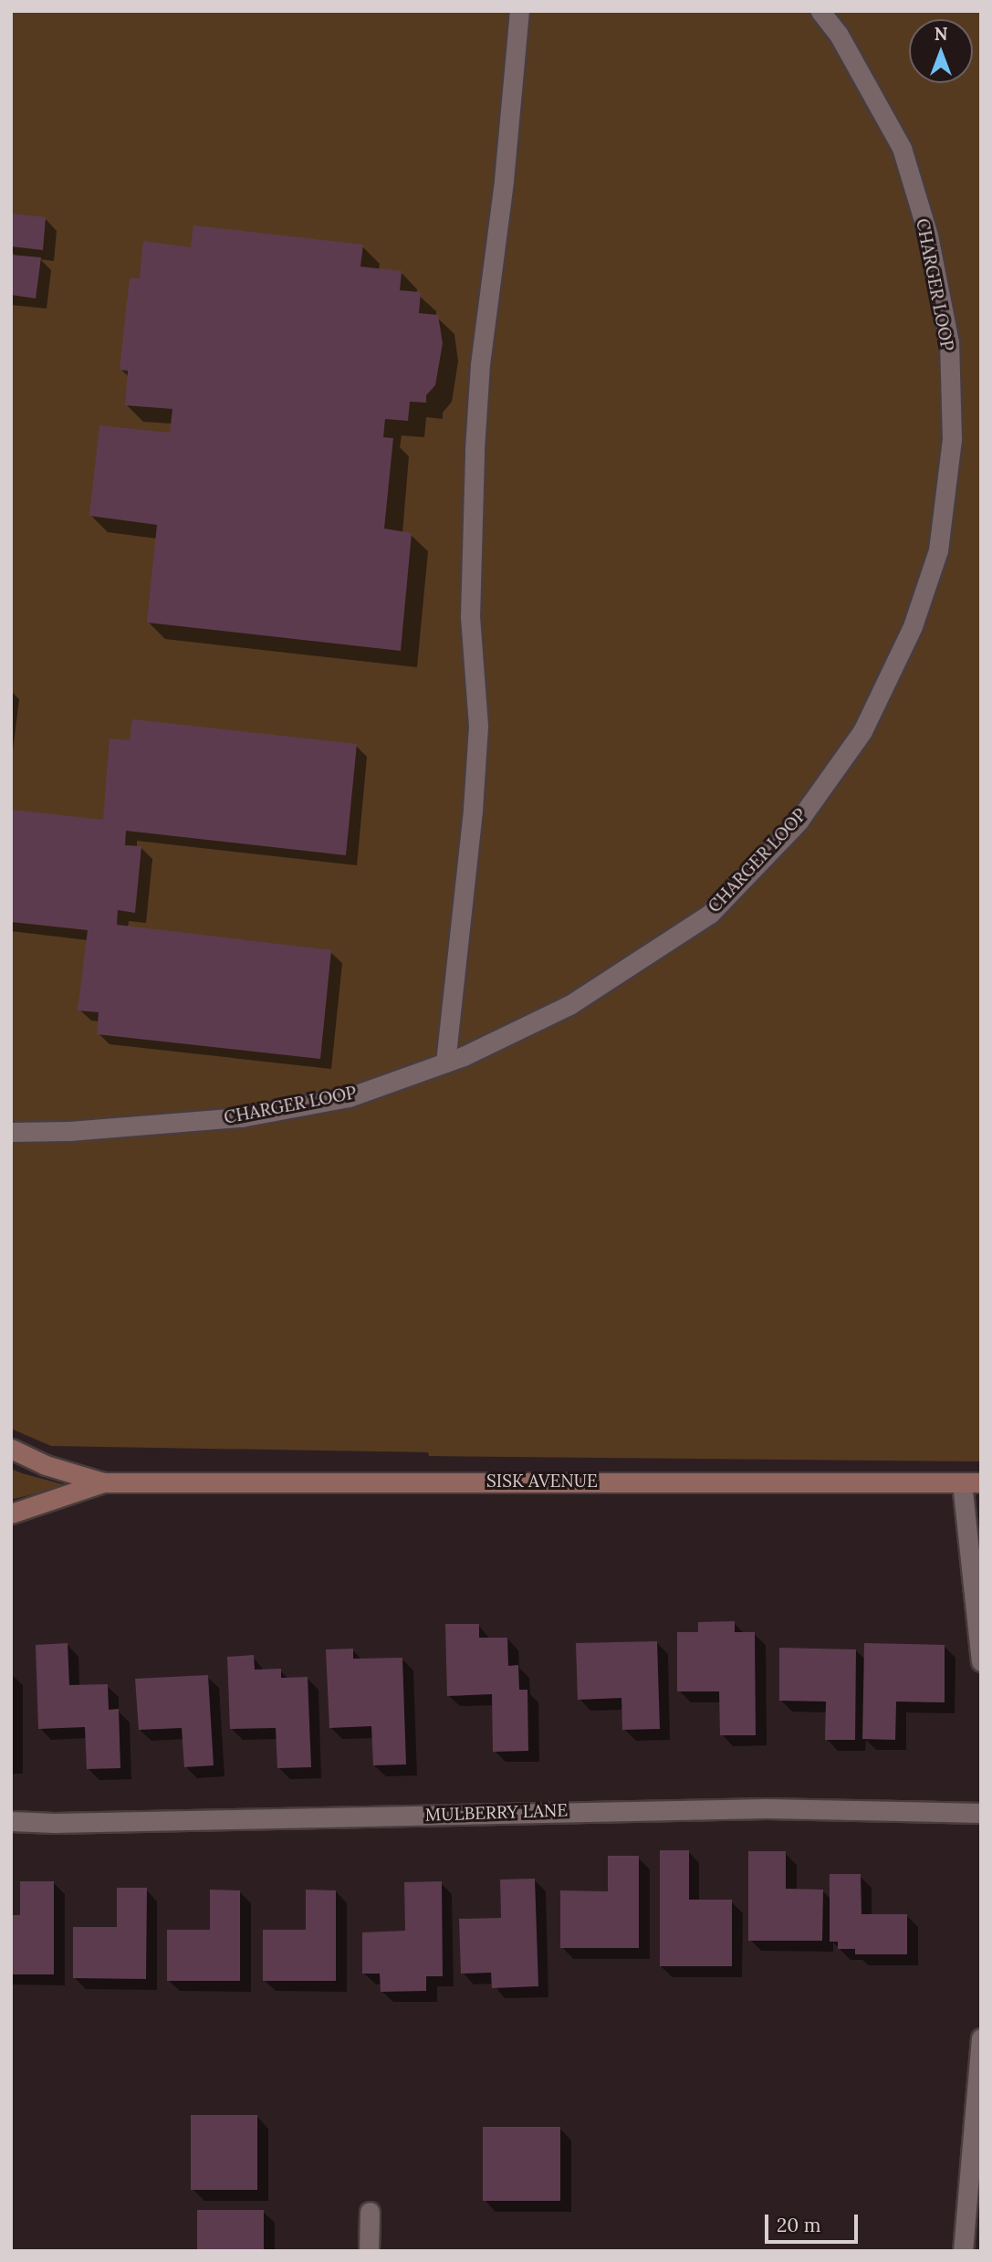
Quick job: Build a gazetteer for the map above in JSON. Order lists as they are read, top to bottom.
{
  "streets": {
    "street": ["CHARGER LOOP", "SISK AVENUE", "MULBERRY LANE"]
  },
  "scale_bar": "20 m",
  "north": "top"
}
